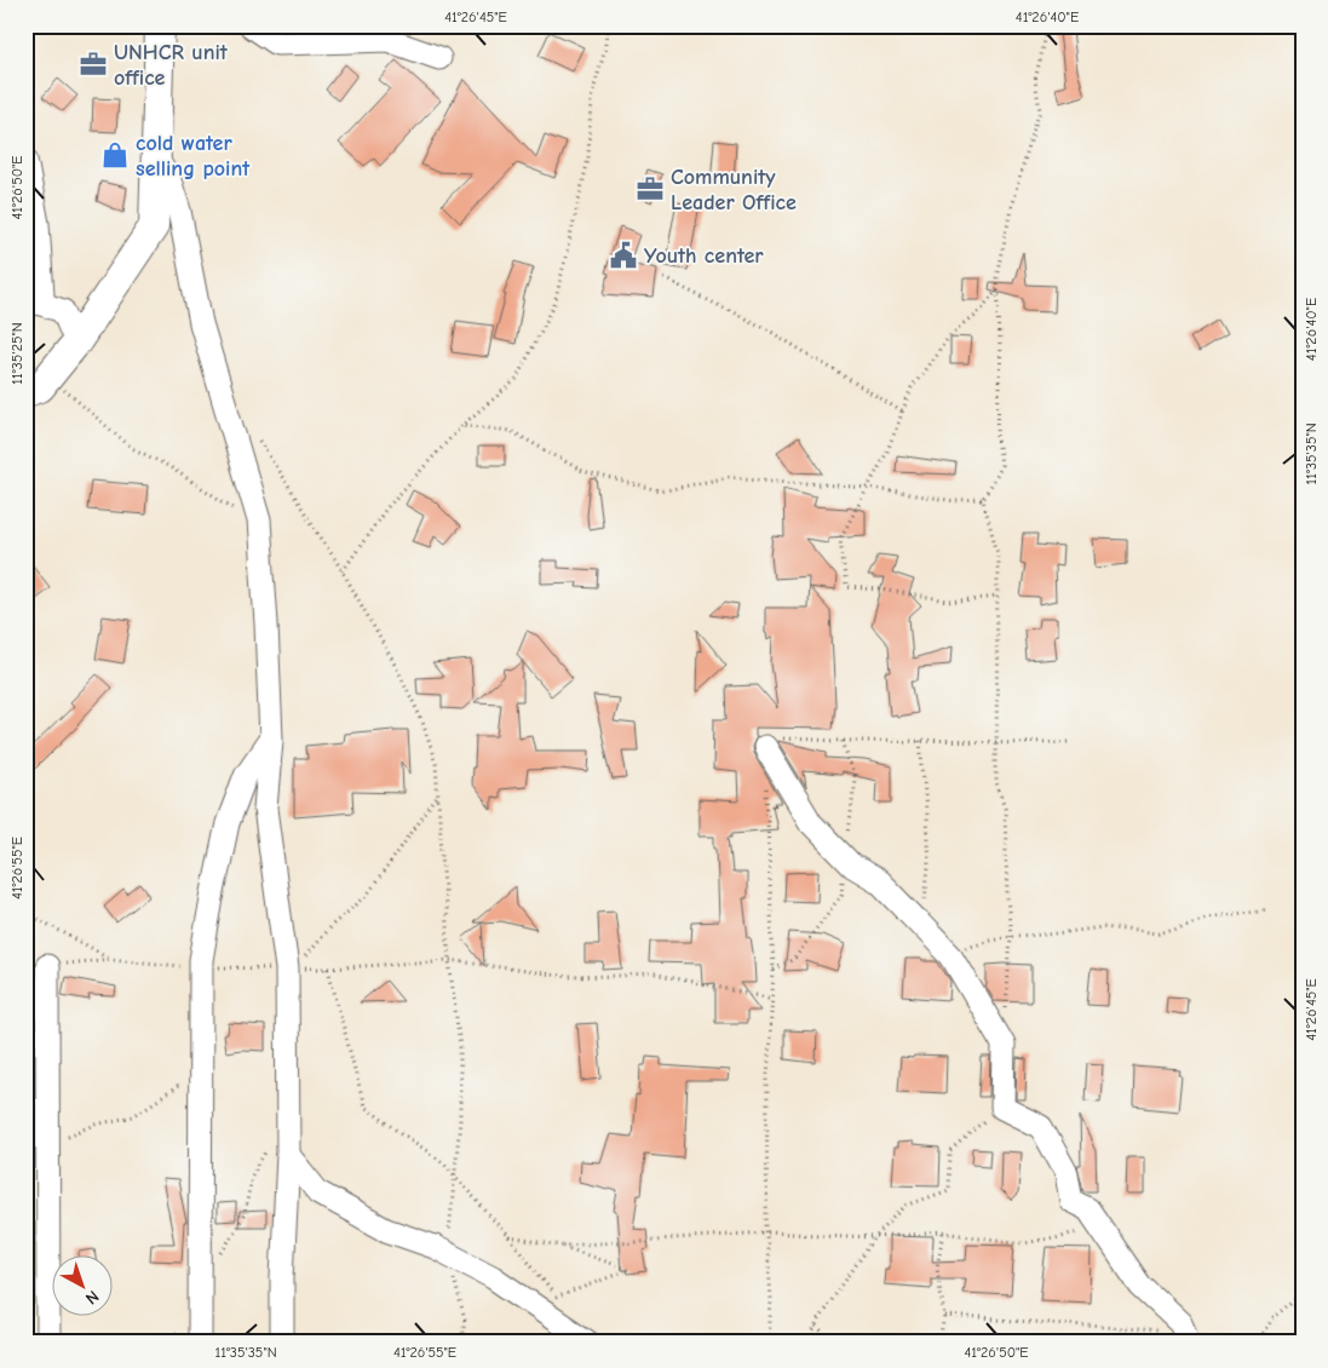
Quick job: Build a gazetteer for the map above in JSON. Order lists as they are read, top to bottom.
{
  "places": {
    "office": ["UNHCR unit office", "Community Leader Office"],
    "shop": ["cold water selling point"],
    "public building": ["Youth center"]
  },
  "north": "bottom right",
  "coordinates": [
    "41°26'45\"E",
    "41°26'40\"E",
    "41°26'50\"E",
    "11°35'25\"N",
    "11°35'35\"N",
    "41°26'55\"E"
  ]
}
